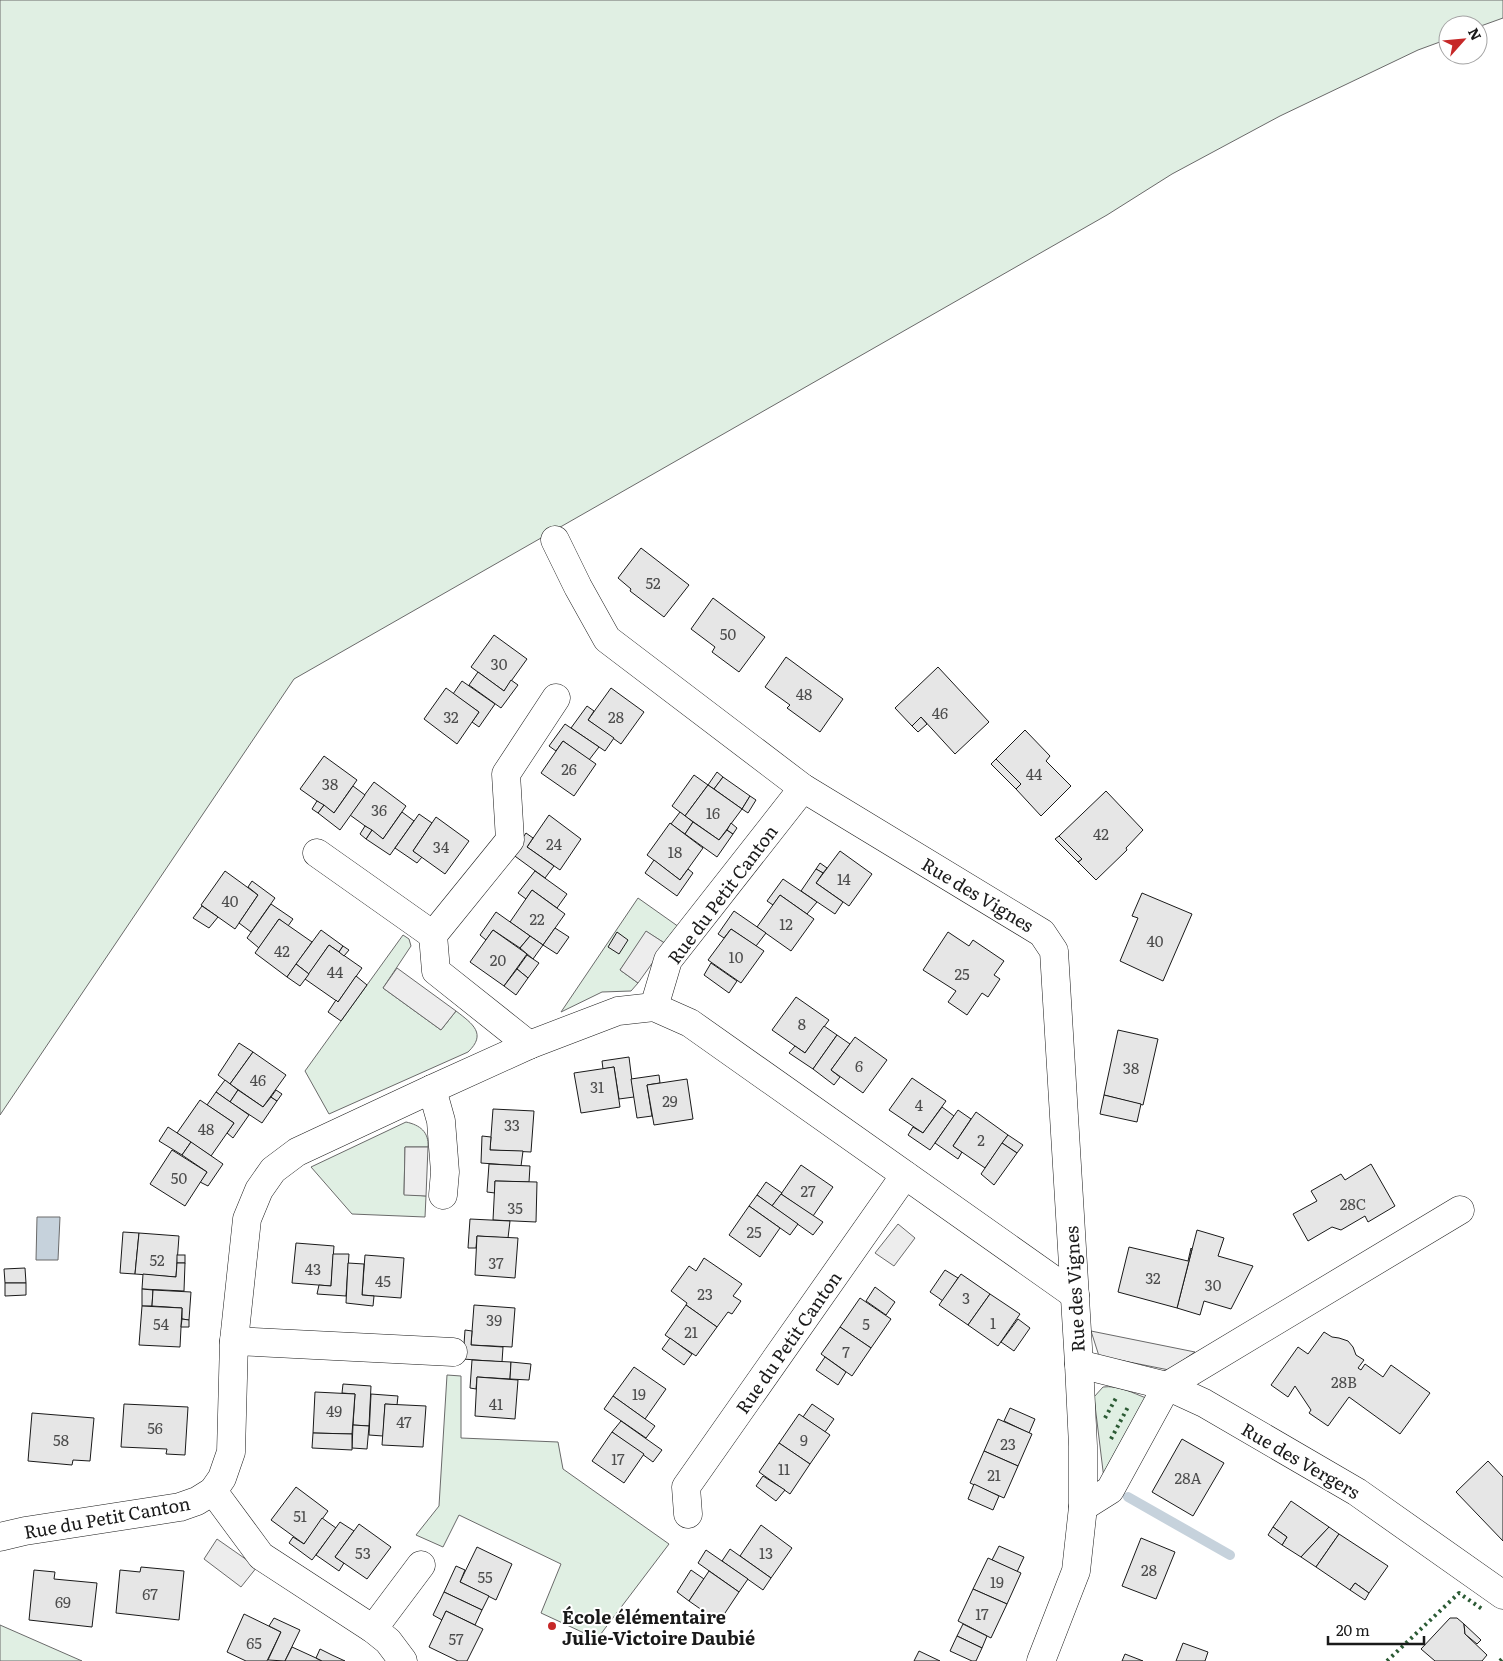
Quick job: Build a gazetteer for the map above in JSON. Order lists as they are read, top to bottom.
{
  "streets": {
    "street": ["Rue du Petit Canton", "Rue des Vignes", "Rue des Vergers"]
  },
  "crossings": [
    ["Rue du Petit Canton", "Rue des Vignes"],
    ["Rue des Vignes", "Rue des Vergers"]
  ],
  "places": ["École élémentaire Julie-Victoire Daubié"],
  "house_numbers": [
    "52",
    "50",
    "30",
    "48",
    "46",
    "32",
    "28",
    "26",
    "44",
    "38",
    "36",
    "16",
    "42",
    "24",
    "34",
    "18",
    "14",
    "40",
    "22",
    "12",
    "40",
    "42",
    "10",
    "20",
    "44",
    "25",
    "8",
    "6",
    "38",
    "46",
    "31",
    "29",
    "4",
    "33",
    "48",
    "2",
    "50",
    "27",
    "28C",
    "35",
    "25",
    "52",
    "37",
    "43",
    "32",
    "45",
    "30",
    "23",
    "3",
    "39",
    "1",
    "54",
    "5",
    "21",
    "7",
    "28B",
    "19",
    "41",
    "49",
    "47",
    "56",
    "58",
    "9",
    "23",
    "17",
    "11",
    "21",
    "28A",
    "51",
    "53",
    "13",
    "28",
    "55",
    "19",
    "67",
    "69",
    "17",
    "57",
    "65"
  ],
  "scale_bar": "20 m",
  "north": "top right"
}
